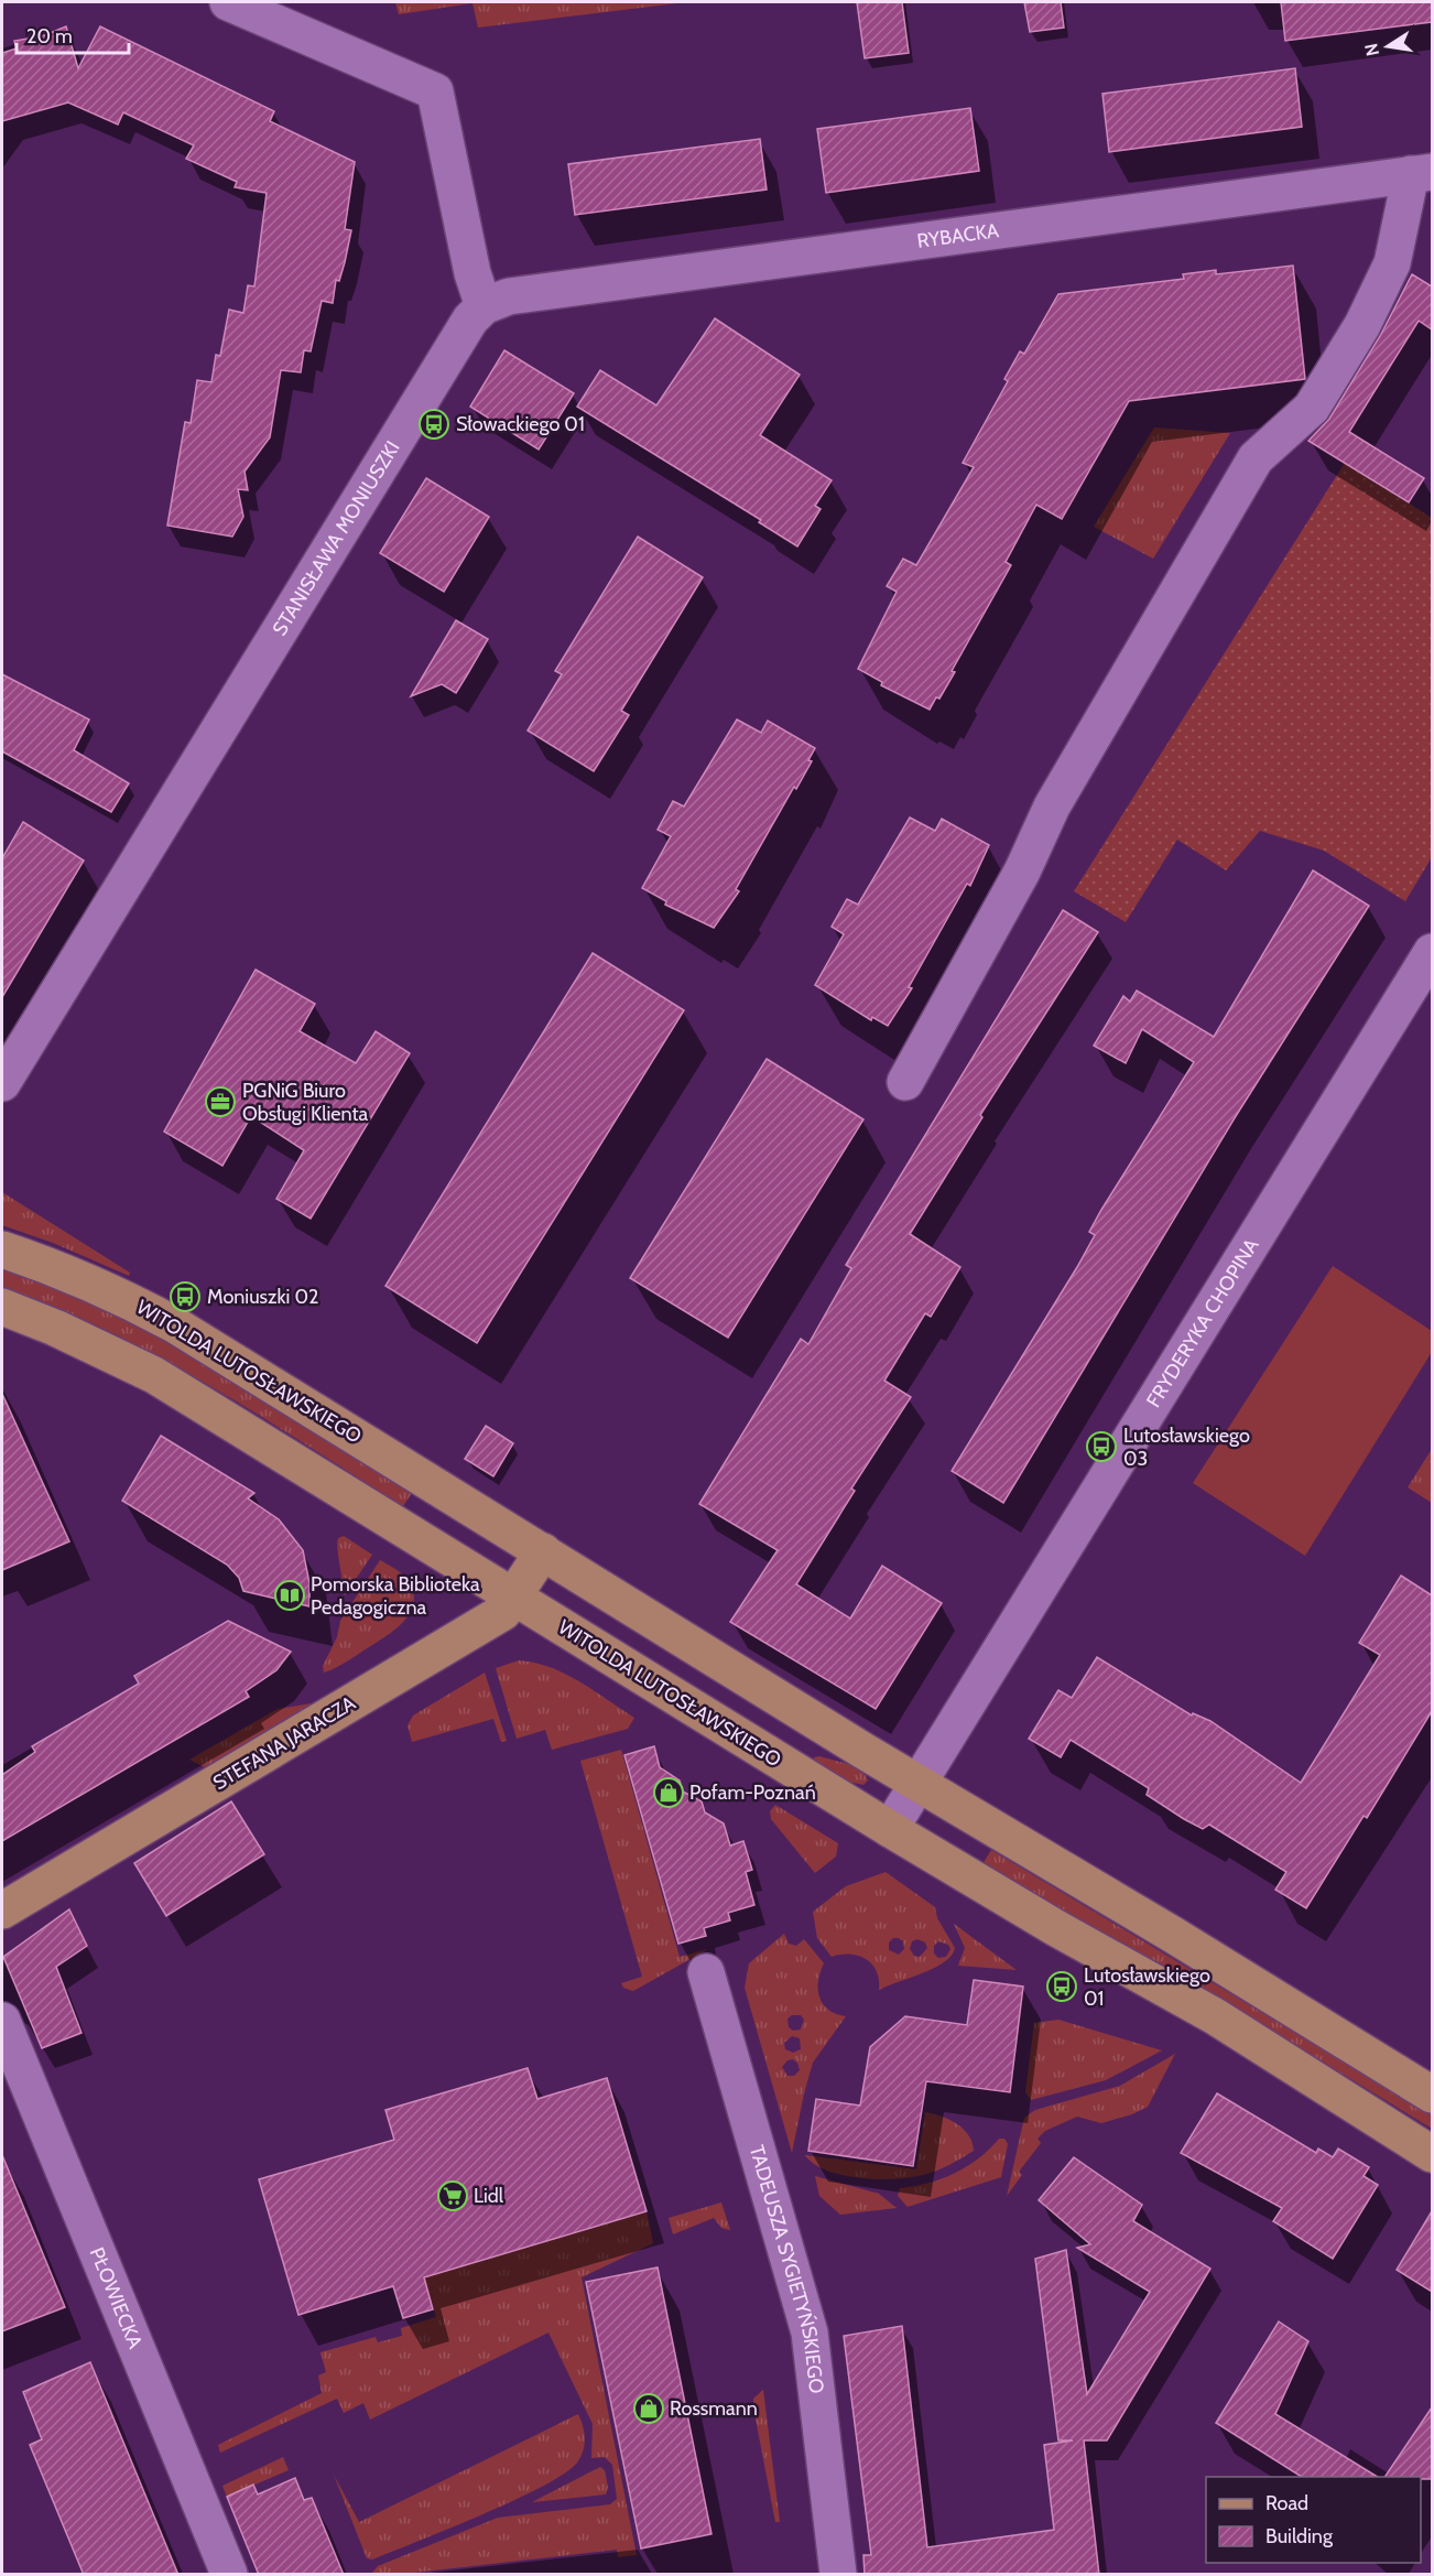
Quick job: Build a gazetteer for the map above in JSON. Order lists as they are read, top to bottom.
{
  "streets": {
    "main road": ["WITOLDA LUTOSŁAWSKIEGO", "STEFANA JARACZA"],
    "street": [
      "RYBACKA",
      "STANISŁAWA MONIUSZKI",
      "FRYDERYKA CHOPINA",
      "TADEUSZA SYGIETYŃSKIEGO",
      "PŁOWIECKA"
    ]
  },
  "crossings": [
    ["RYBACKA", "STANISŁAWA MONIUSZKI"],
    ["FRYDERYKA CHOPINA", "WITOLDA LUTOSŁAWSKIEGO"],
    ["WITOLDA LUTOSŁAWSKIEGO", "STEFANA JARACZA"]
  ],
  "places": {
    "bus stop": [
      "Słowackiego 01",
      "Moniuszki 02",
      "Lutosławskiego 03",
      "Lutosławskiego 01"
    ],
    "office": ["PGNiG Biuro Obsługi Klienta"],
    "library": ["Pomorska Biblioteka Pedagogiczna"],
    "shop": ["Pofam-Poznań", "Rossmann"],
    "supermarket": ["Lidl"]
  },
  "legend": ["Road", "Building"],
  "scale_bar": "20 m",
  "north": "left"
}
